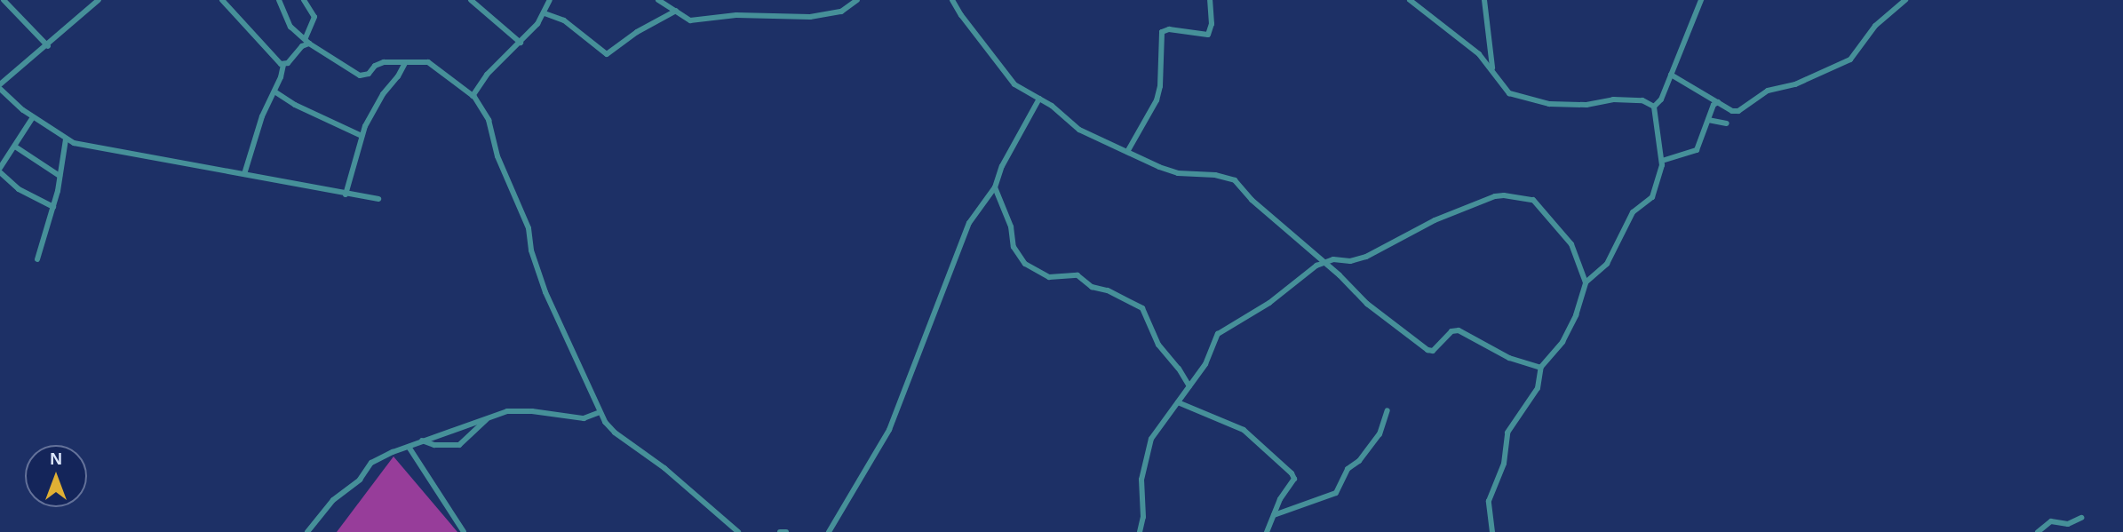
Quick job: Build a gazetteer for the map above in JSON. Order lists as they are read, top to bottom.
{
  "north": "top"
}
